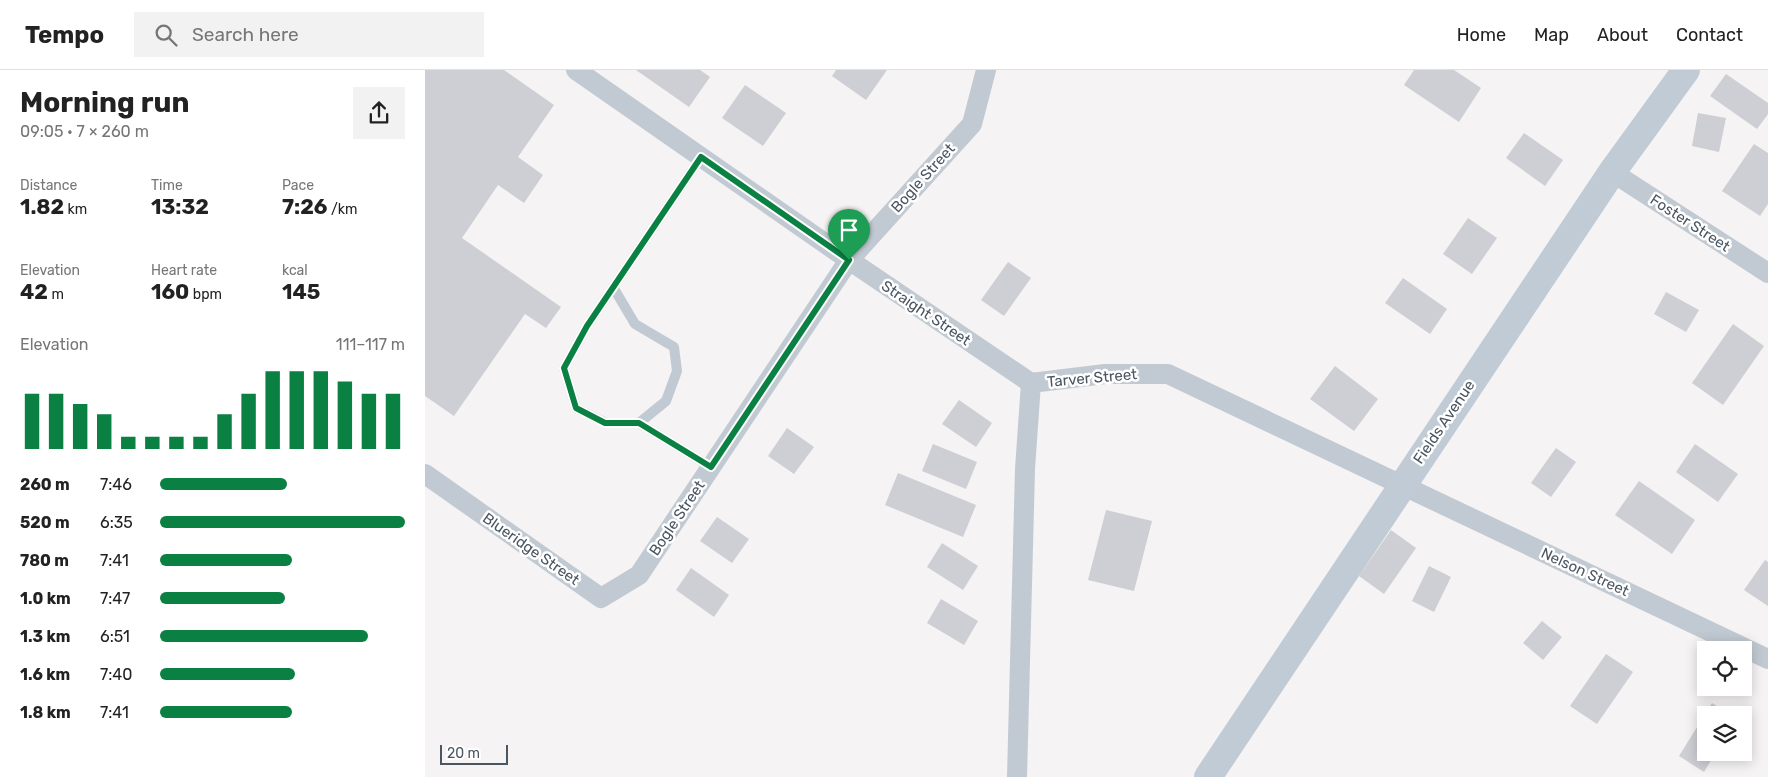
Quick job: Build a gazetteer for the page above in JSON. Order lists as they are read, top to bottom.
{
  "streets": {
    "street": [
      "Bogle Street",
      "Foster Street",
      "Straight Street",
      "Tarver Street",
      "Fields Avenue",
      "Blueridge Street",
      "Nelson Street"
    ]
  },
  "crossings": [
    ["Bogle Street", "Straight Street"],
    ["Bogle Street", "Blueridge Street"],
    ["Foster Street", "Fields Avenue"],
    ["Straight Street", "Tarver Street"],
    ["Tarver Street", "Fields Avenue"],
    ["Tarver Street", "Nelson Street"],
    ["Fields Avenue", "Nelson Street"]
  ],
  "scale_bar": "20 m",
  "page": {
    "header": "Tempo",
    "search": "Search here",
    "nav": [
      "Home",
      "Map",
      "About",
      "Contact"
    ],
    "heading": ["Morning run", "09:05 · 7 × 260 m"],
    "stats": [
      ["Distance", "1.82 km"],
      ["Time", "13:32"],
      ["Pace", "7:26 /km"],
      ["Elevation", "42 m"],
      ["Heart rate", "160 bpm"],
      ["kcal", "145"]
    ],
    "chart": ["Elevation", "111–117 m"],
    "list": [
      {
        "name": "260 m",
        "note": "7:46"
      },
      {
        "name": "520 m",
        "note": "6:35"
      },
      {
        "name": "780 m",
        "note": "7:41"
      },
      {
        "name": "1.0 km",
        "note": "7:47"
      },
      {
        "name": "1.3 km",
        "note": "6:51"
      },
      {
        "name": "1.6 km",
        "note": "7:40"
      },
      {
        "name": "1.8 km",
        "note": "7:41"
      }
    ],
    "scale": "20 m"
  }
}
